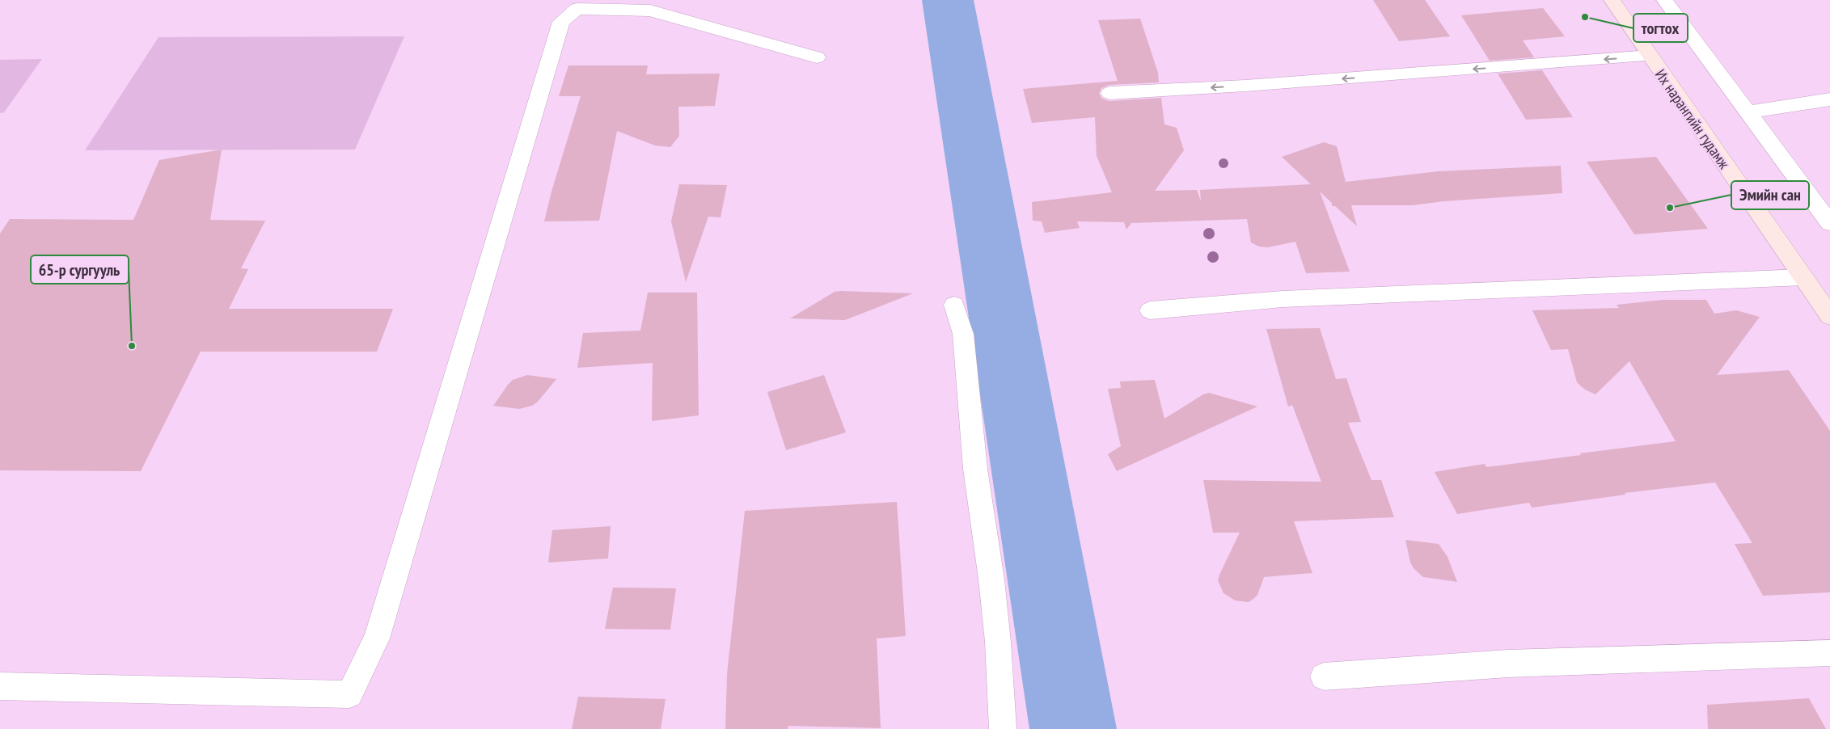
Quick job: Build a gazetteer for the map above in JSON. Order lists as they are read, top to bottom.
{
  "streets": {
    "main road": ["Их нарангийн гудамж"]
  },
  "places": ["тогтох", "Эмийн сан", "65-р сургууль"]
}
